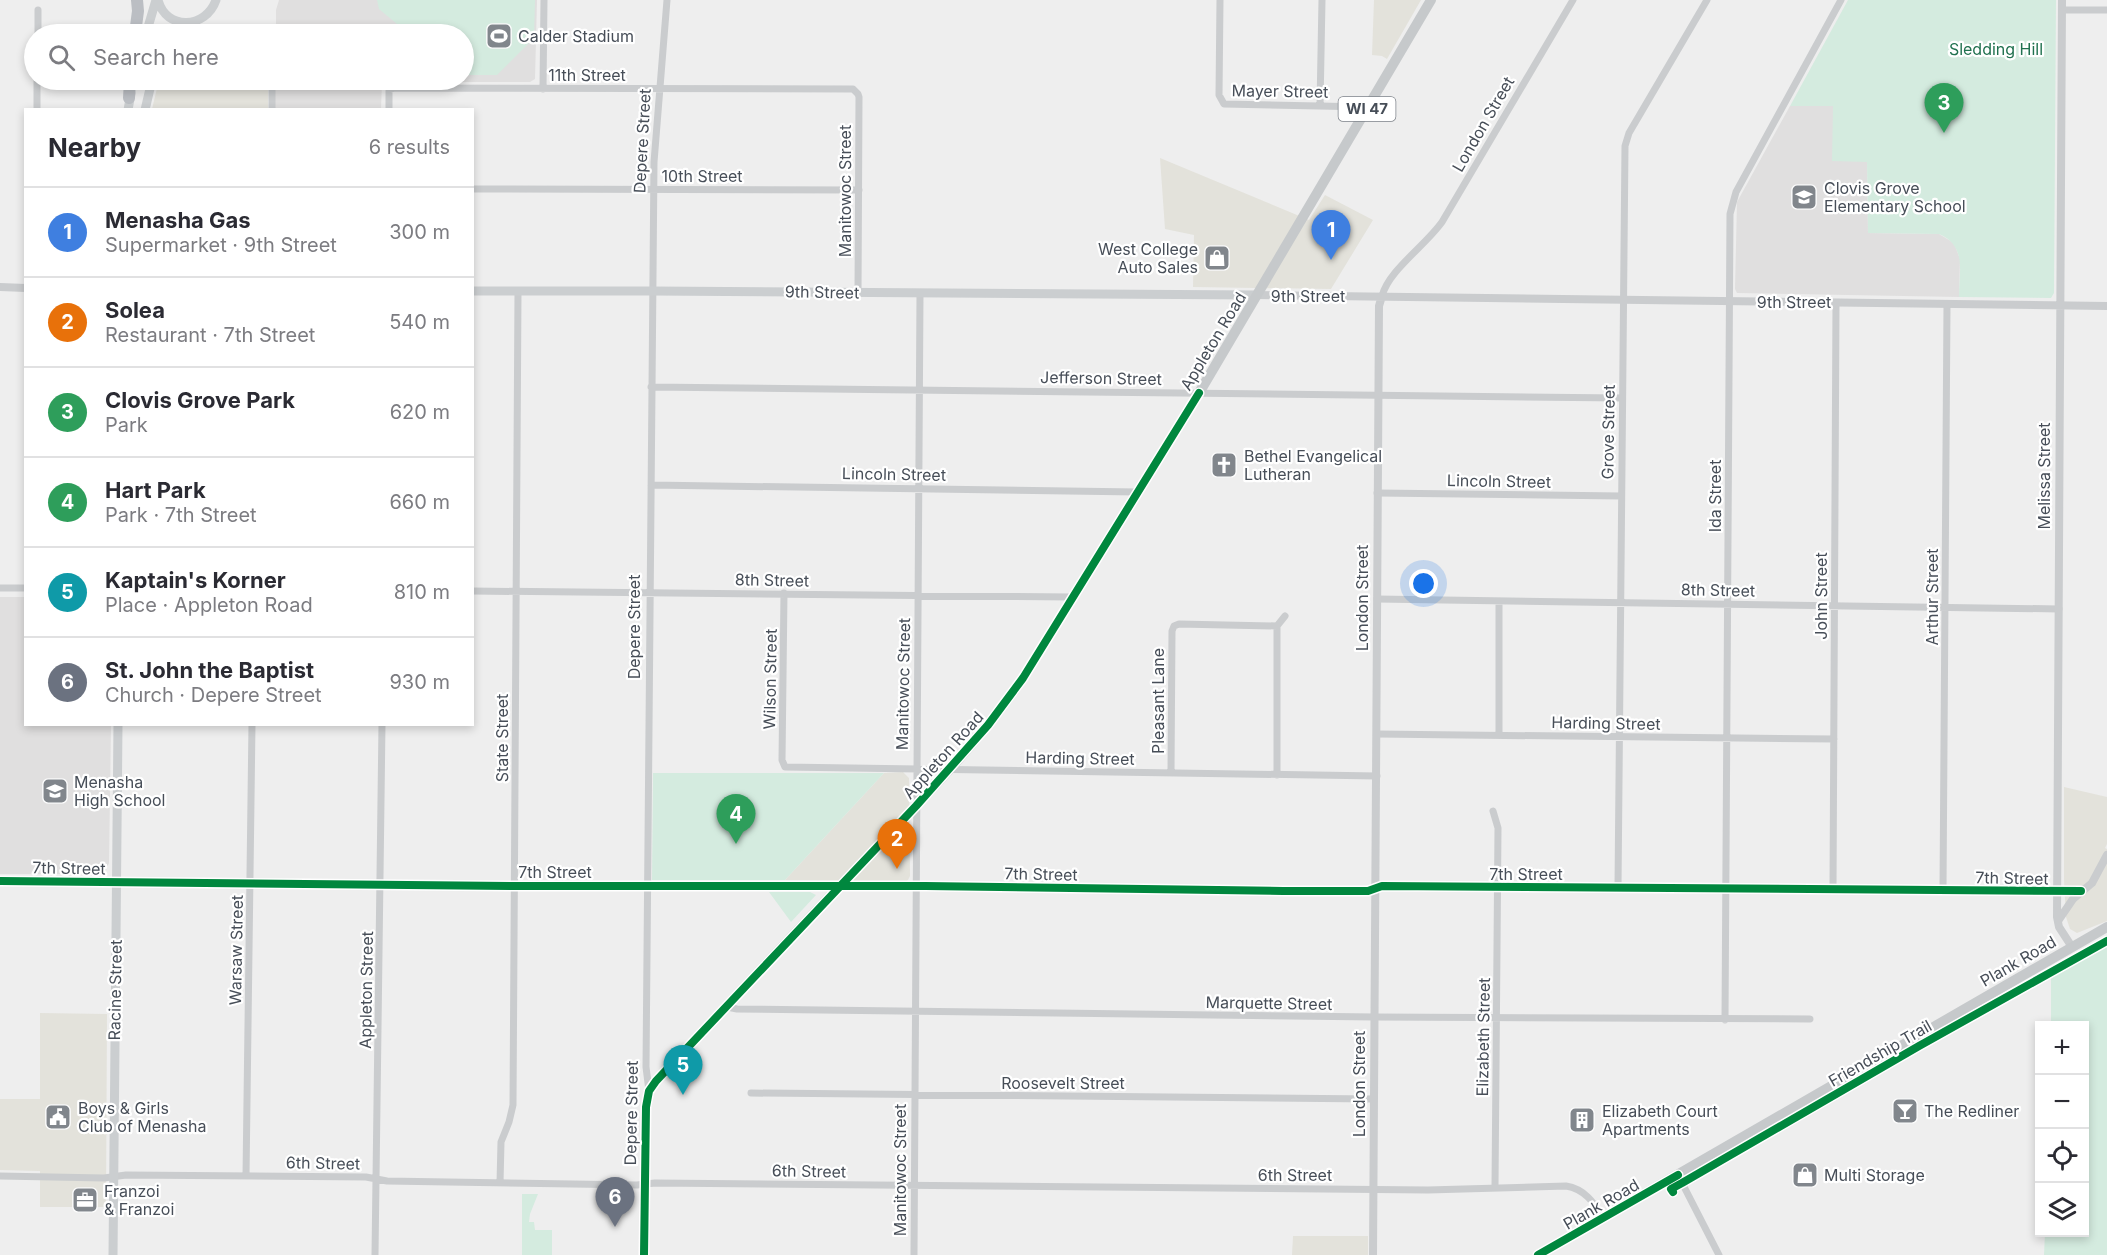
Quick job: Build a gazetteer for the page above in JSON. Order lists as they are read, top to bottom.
{
  "streets": {
    "main road": [
      "WI 47",
      "Depere Street",
      "9th Street",
      "Appleton Road",
      "Plank Road",
      "Racine Street"
    ],
    "street": [
      "11th Street",
      "Mayer Street",
      "London Street",
      "10th Street",
      "Manitowoc Street",
      "Jefferson Street",
      "Grove Street",
      "Lincoln Street",
      "Melissa Street",
      "Ida Street",
      "8th Street",
      "John Street",
      "Arthur Street",
      "Wilson Street",
      "Pleasant Lane",
      "Harding Street",
      "State Street",
      "7th Street",
      "Warsaw Street",
      "Appleton Street",
      "Marquette Street",
      "Elizabeth Street",
      "Roosevelt Street",
      "6th Street"
    ],
    "cycle path": ["Friendship Trail"]
  },
  "crossings": [
    ["11th Street", "Depere Street"],
    ["11th Street", "Manitowoc Street"],
    ["Mayer Street", "Appleton Road"],
    ["London Street", "9th Street"],
    ["London Street", "Jefferson Street"],
    ["London Street", "Lincoln Street"],
    ["London Street", "8th Street"],
    ["London Street", "Harding Street"],
    ["London Street", "7th Street"],
    ["London Street", "Marquette Street"],
    ["London Street", "Roosevelt Street"],
    ["London Street", "6th Street"],
    ["Depere Street", "10th Street"],
    ["Depere Street", "9th Street"],
    ["Depere Street", "Appleton Road"],
    ["Depere Street", "Jefferson Street"],
    ["Depere Street", "Lincoln Street"],
    ["Depere Street", "8th Street"],
    ["Depere Street", "7th Street"],
    ["Depere Street", "6th Street"],
    ["10th Street", "Manitowoc Street"],
    ["Manitowoc Street", "9th Street"],
    ["Manitowoc Street", "Appleton Road"],
    ["Manitowoc Street", "Jefferson Street"],
    ["Manitowoc Street", "Lincoln Street"],
    ["Manitowoc Street", "8th Street"],
    ["Manitowoc Street", "Harding Street"],
    ["Manitowoc Street", "7th Street"],
    ["Manitowoc Street", "Marquette Street"],
    ["Manitowoc Street", "Roosevelt Street"],
    ["Manitowoc Street", "6th Street"],
    ["9th Street", "Appleton Road"],
    ["9th Street", "Grove Street"],
    ["9th Street", "Melissa Street"],
    ["9th Street", "Ida Street"],
    ["9th Street", "John Street"],
    ["9th Street", "Arthur Street"],
    ["9th Street", "State Street"],
    ["Appleton Road", "Jefferson Street"],
    ["Appleton Road", "Lincoln Street"],
    ["Appleton Road", "8th Street"],
    ["Appleton Road", "Harding Street"],
    ["Appleton Road", "7th Street"],
    ["Appleton Road", "Marquette Street"],
    ["Jefferson Street", "Grove Street"],
    ["Grove Street", "Lincoln Street"],
    ["Grove Street", "8th Street"],
    ["Grove Street", "Harding Street"],
    ["Grove Street", "7th Street"],
    ["Melissa Street", "8th Street"],
    ["Melissa Street", "7th Street"],
    ["Ida Street", "8th Street"],
    ["Ida Street", "Harding Street"],
    ["Ida Street", "7th Street"],
    ["Ida Street", "Marquette Street"],
    ["8th Street", "John Street"],
    ["8th Street", "Arthur Street"],
    ["8th Street", "Wilson Street"],
    ["8th Street", "State Street"],
    ["John Street", "Harding Street"],
    ["John Street", "7th Street"],
    ["Arthur Street", "7th Street"],
    ["Wilson Street", "Harding Street"],
    ["Pleasant Lane", "Harding Street"],
    ["State Street", "7th Street"],
    ["State Street", "6th Street"],
    ["7th Street", "Warsaw Street"],
    ["7th Street", "Racine Street"],
    ["7th Street", "Appleton Street"],
    ["7th Street", "Elizabeth Street"],
    ["Warsaw Street", "6th Street"],
    ["Plank Road", "6th Street"],
    ["Racine Street", "6th Street"],
    ["Appleton Street", "6th Street"],
    ["Marquette Street", "Elizabeth Street"],
    ["Elizabeth Street", "6th Street"]
  ],
  "parks": ["Sledding Hill"],
  "places": {
    "sports": ["Calder Stadium"],
    "school or university": ["Clovis Grove Elementary School", "Menasha High School"],
    "shop": ["West College Auto Sales", "Multi Storage"],
    "church": ["Bethel Evangelical Lutheran"],
    "bar": ["The Redliner"],
    "public building": ["Boys & Girls Club of Menasha"],
    "building": ["Elizabeth Court Apartments"],
    "office": ["Franzoi & Franzoi"]
  },
  "page": {
    "search": "Search here",
    "pins": [
      "3",
      "1",
      "4",
      "2",
      "5",
      "6"
    ],
    "heading": ["Nearby", "6 results"],
    "list": [
      {
        "mark": "1",
        "name": "Menasha Gas",
        "note": "Supermarket · 9th Street",
        "value": "300 m"
      },
      {
        "mark": "2",
        "name": "Solea",
        "note": "Restaurant · 7th Street",
        "value": "540 m"
      },
      {
        "mark": "3",
        "name": "Clovis Grove Park",
        "note": "Park",
        "value": "620 m"
      },
      {
        "mark": "4",
        "name": "Hart Park",
        "note": "Park · 7th Street",
        "value": "660 m"
      },
      {
        "mark": "5",
        "name": "Kaptain's Korner",
        "note": "Place · Appleton Road",
        "value": "810 m"
      },
      {
        "mark": "6",
        "name": "St. John the Baptist",
        "note": "Church · Depere Street",
        "value": "930 m"
      }
    ],
    "map_buttons": ["+", "−"]
  }
}
